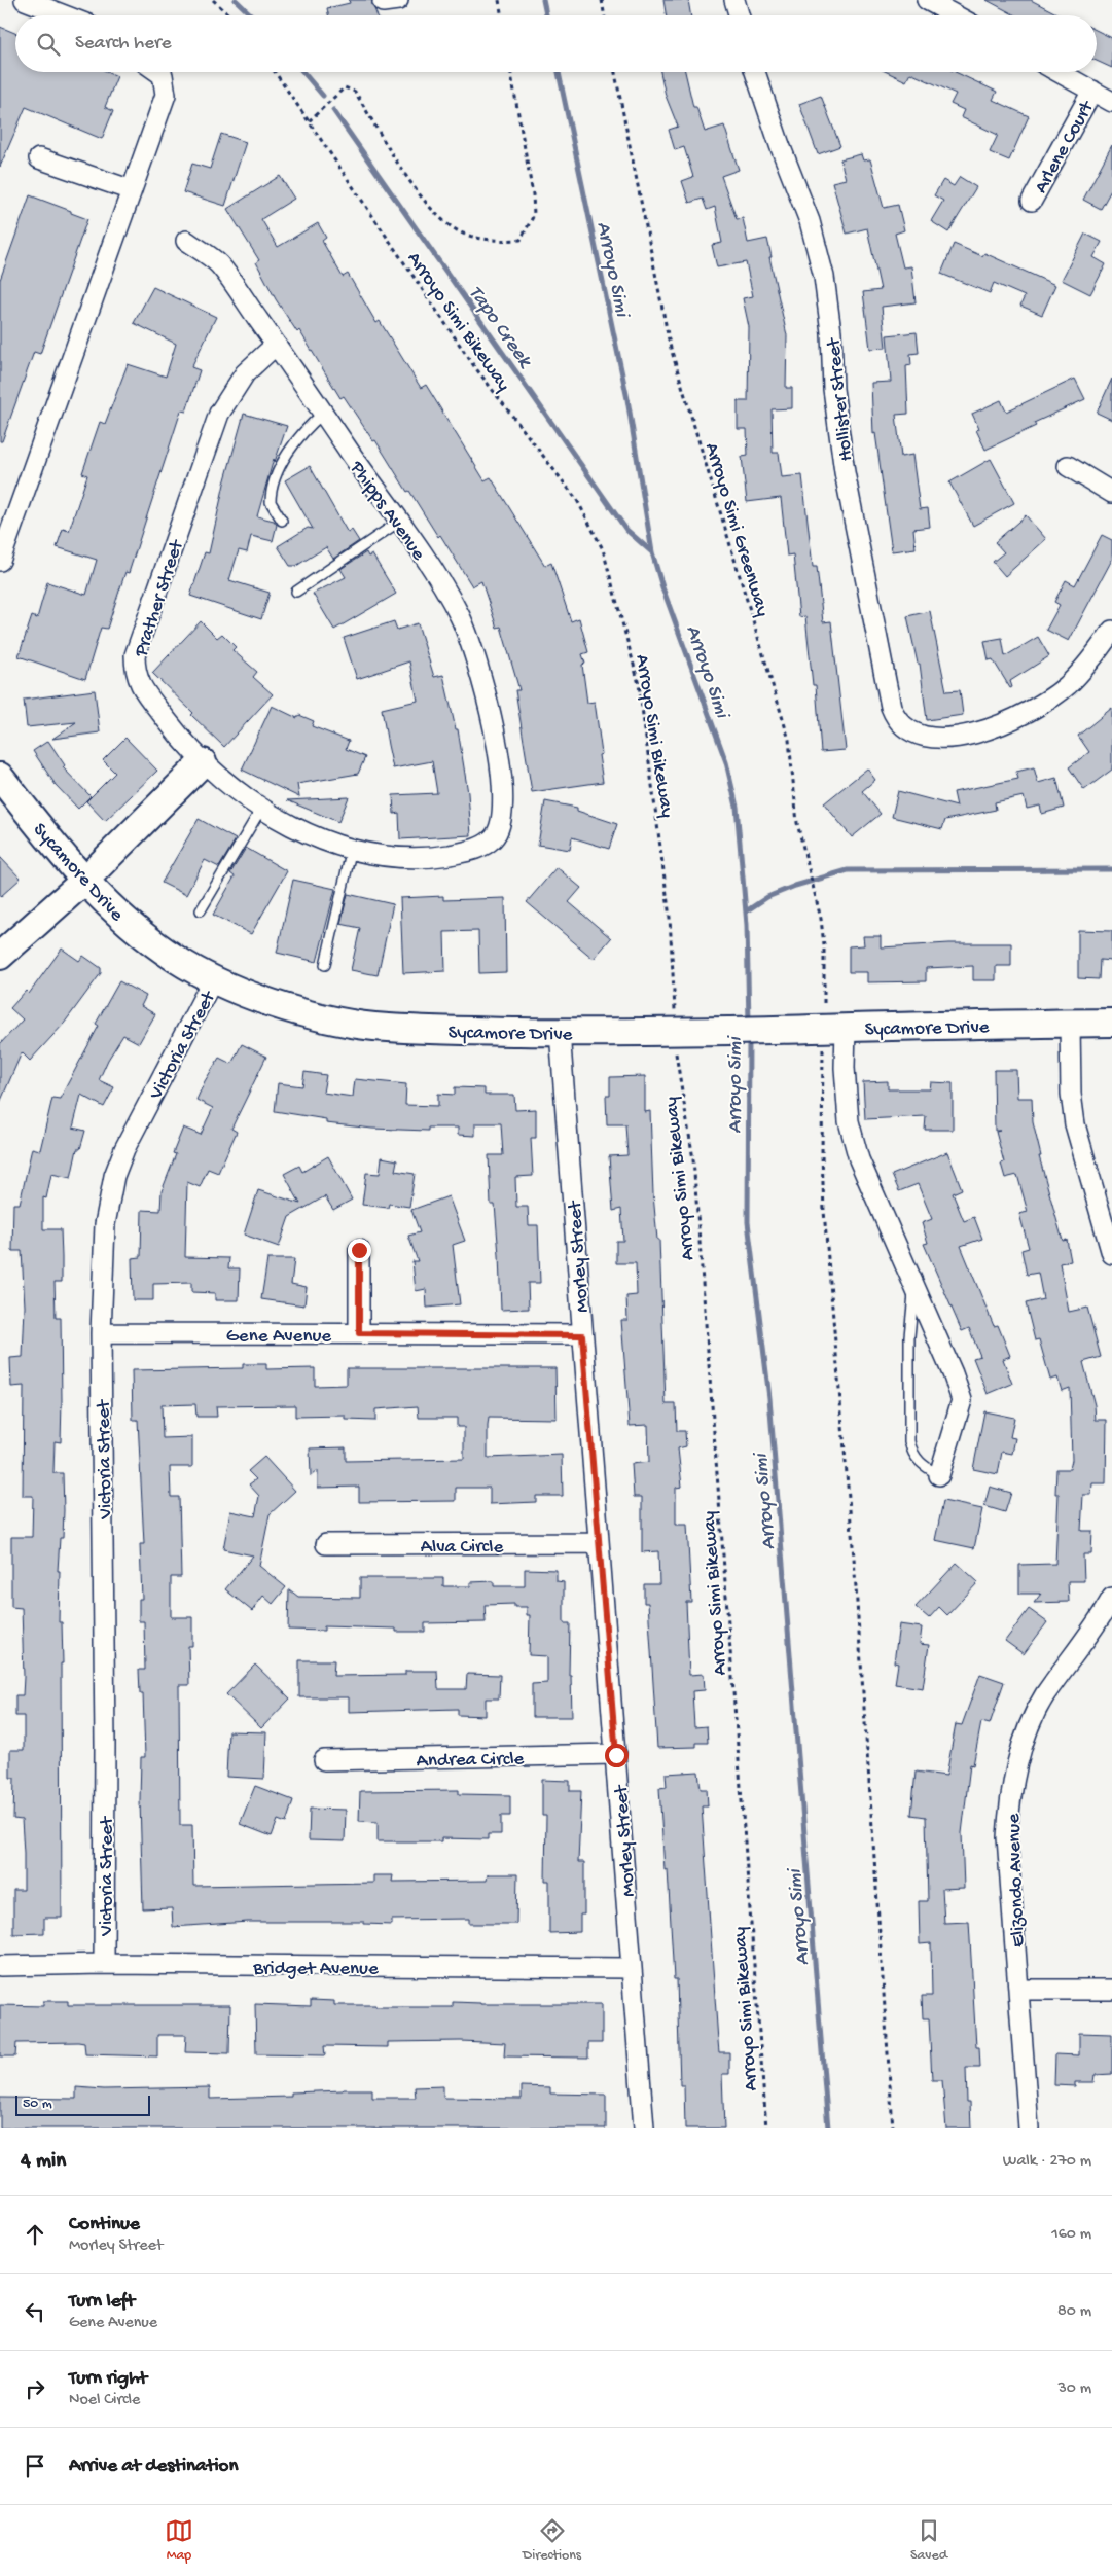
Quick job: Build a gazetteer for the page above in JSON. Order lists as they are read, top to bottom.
{
  "streets": {
    "main road": ["Sycamore Drive"],
    "street": [
      "Arlene Court",
      "Hollister Street",
      "Phipps Avenue",
      "Prather Street",
      "Victoria Street",
      "Morley Street",
      "Gene Avenue",
      "Alva Circle",
      "Andrea Circle",
      "Elizondo Avenue",
      "Bridget Avenue"
    ],
    "path": ["Arroyo Simi Bikeway", "Arroyo Simi Greenway"]
  },
  "crossings": [
    ["Phipps Avenue", "Prather Street"],
    ["Sycamore Drive", "Victoria Street"],
    ["Sycamore Drive", "Morley Street"],
    ["Victoria Street", "Gene Avenue"],
    ["Victoria Street", "Bridget Avenue"],
    ["Morley Street", "Gene Avenue"],
    ["Morley Street", "Alva Circle"],
    ["Morley Street", "Andrea Circle"],
    ["Morley Street", "Bridget Avenue"]
  ],
  "water": ["Arroyo Simi", "Tapo Creek"],
  "scale_bar": "50 m",
  "page": {
    "search": "Search here",
    "scale": "50 m",
    "heading": ["4 min", "Walk · 270 m"],
    "list": [
      ["Continue", "Morley Street", "160 m"],
      ["Turn left", "Gene Avenue", "80 m"],
      ["Turn right", "Noel Circle", "30 m"],
      "Arrive at destination"
    ],
    "nav": ["Map", "Directions", "Saved"]
  }
}
